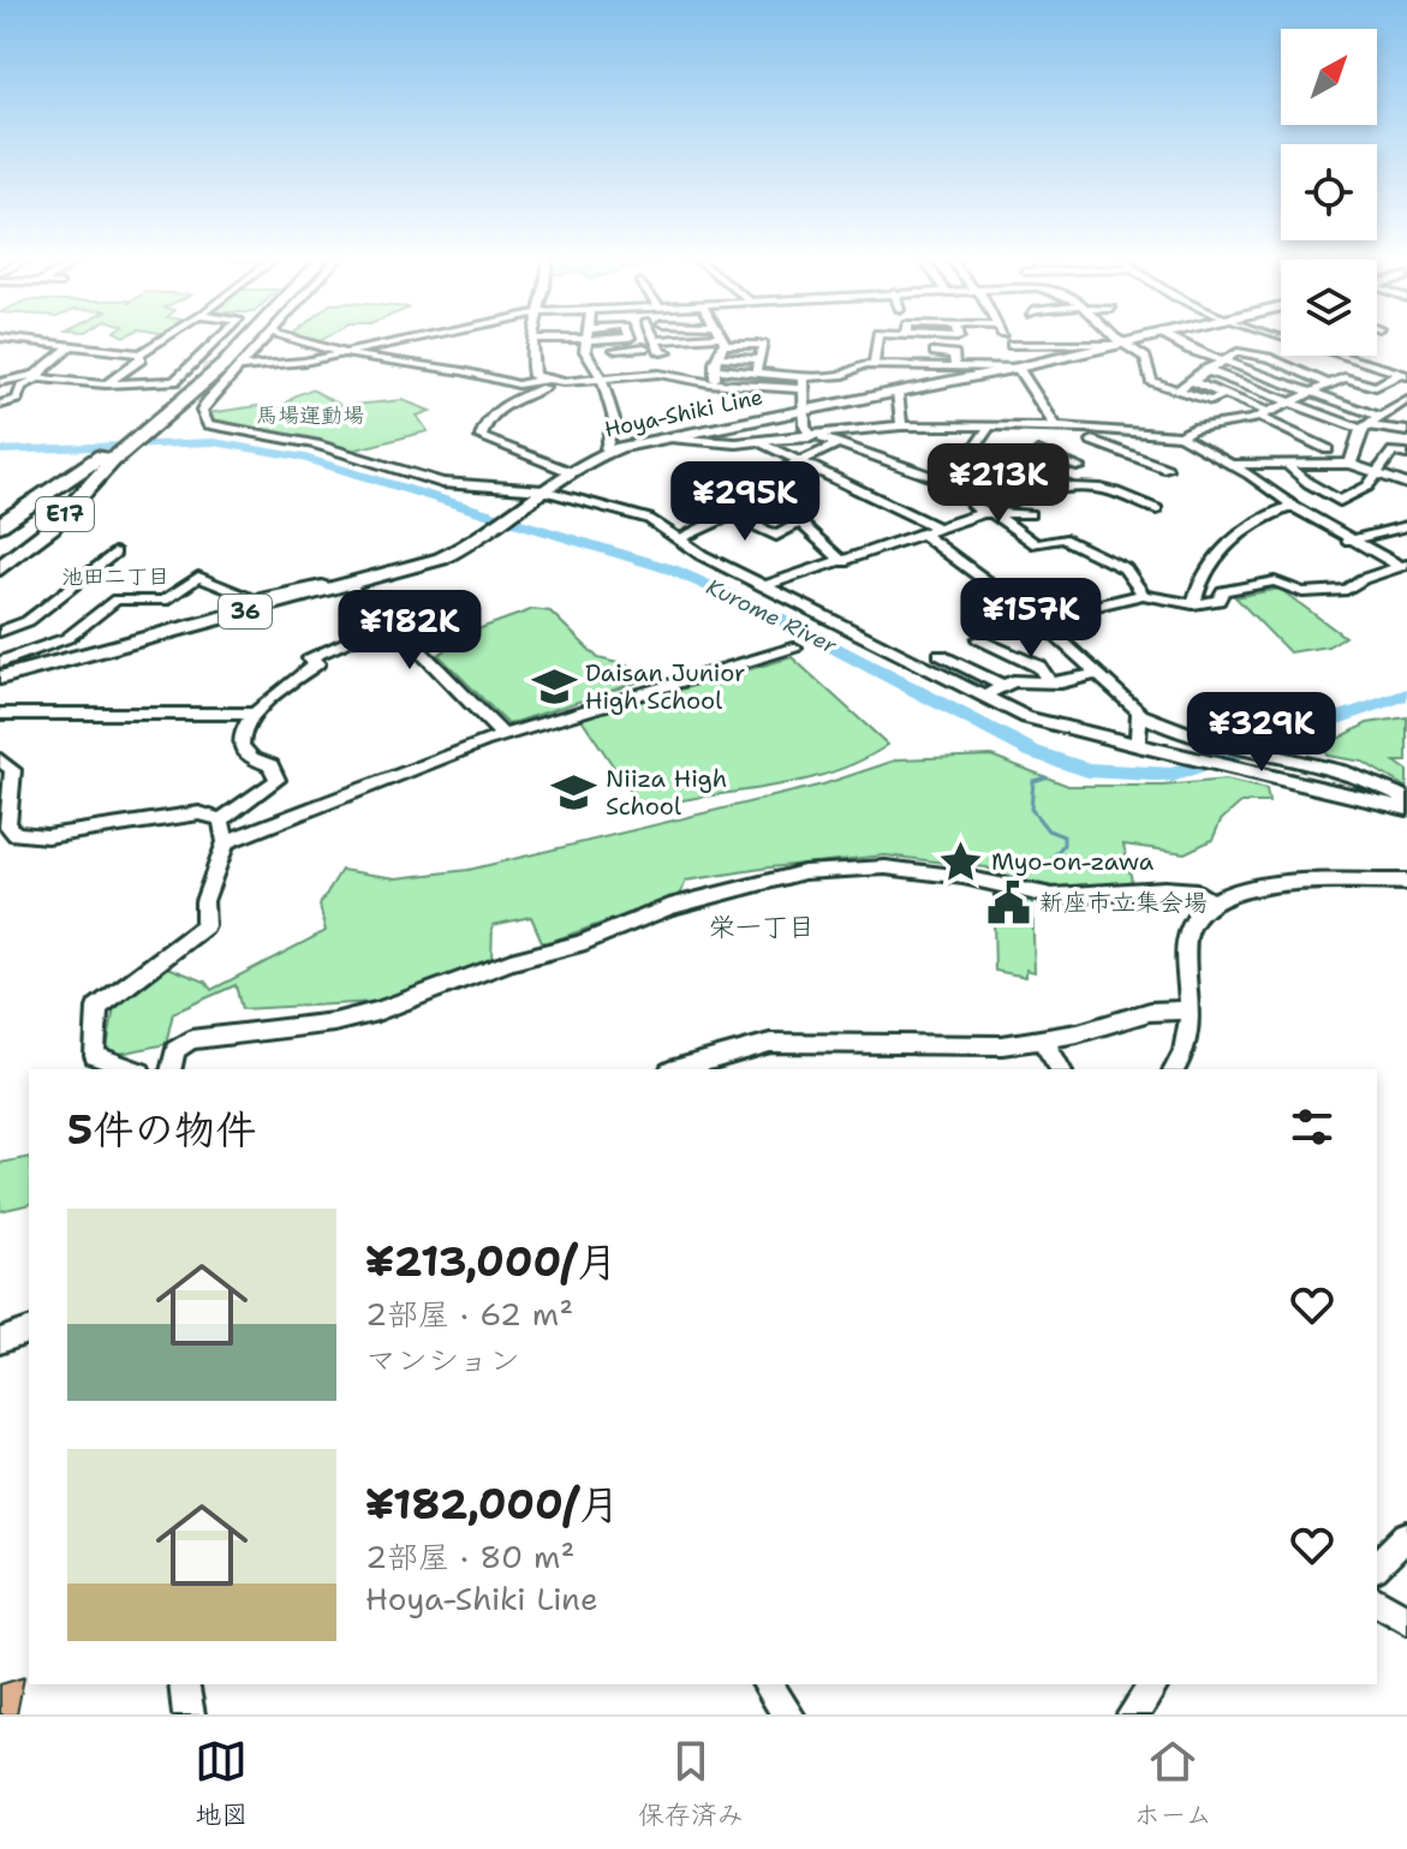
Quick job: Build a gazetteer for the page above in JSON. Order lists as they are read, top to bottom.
{
  "streets": {
    "highway": ["E17"],
    "main road": ["Hoya-Shiki Line", "36"]
  },
  "districts": ["池田二丁目", "栄一丁目"],
  "water": ["Kurome River"],
  "parks": ["馬場運動場"],
  "places": {
    "school or university": ["Daisan Junior High School", "Niiza High School"],
    "place": ["Myo-on-zawa"],
    "public building": ["新座市立集会場"]
  },
  "north": "top right",
  "page": {
    "price": [
      "¥213K",
      "¥295K",
      "¥157K",
      "¥182K",
      "¥329K"
    ],
    "heading": "5件の物件",
    "list": [
      {
        "name": "¥213,000/月",
        "note": "2部屋 · 62 m² · マンション"
      },
      {
        "name": "¥182,000/月",
        "note": "2部屋 · 80 m² · Hoya-Shiki Line"
      }
    ],
    "tabs": ["地図", "保存済み", "ホーム"]
  }
}
